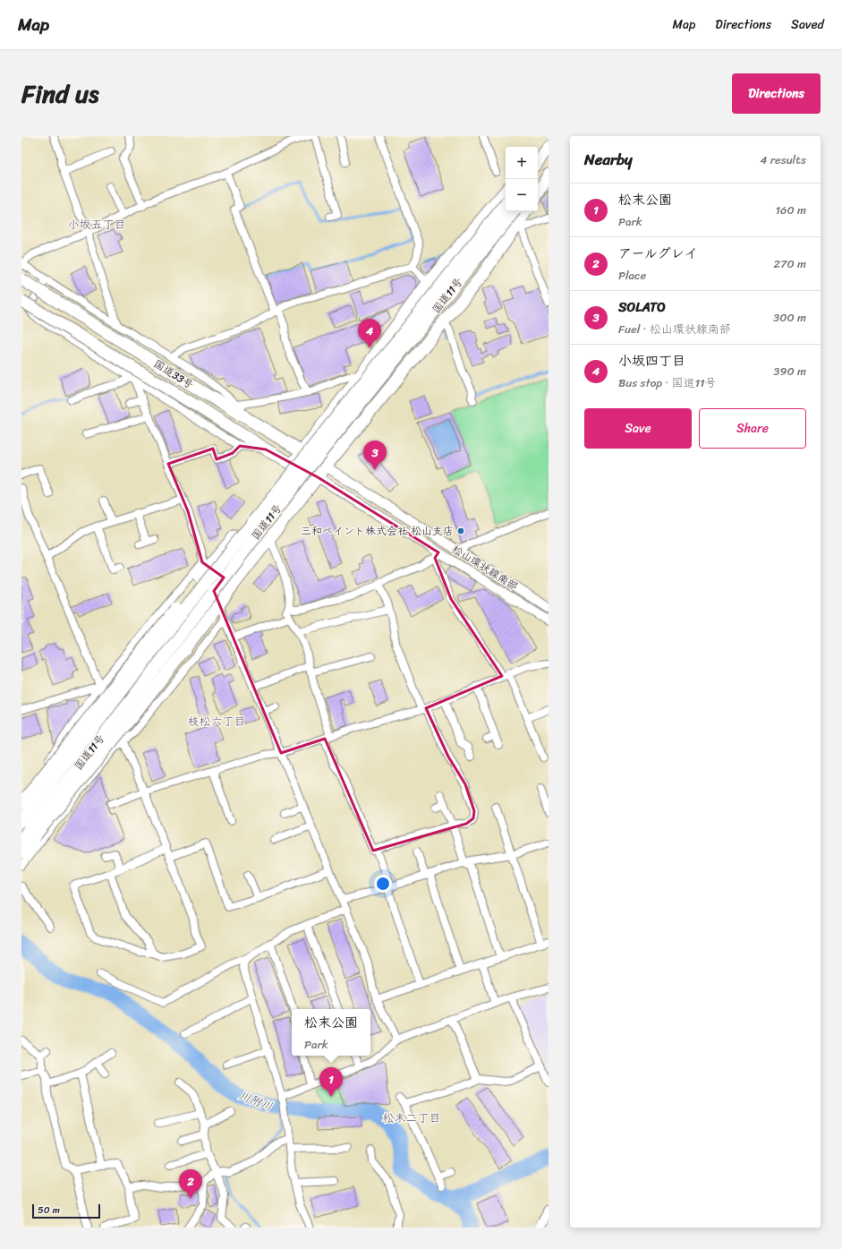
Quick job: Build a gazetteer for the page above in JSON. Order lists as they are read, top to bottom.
{
  "streets": {
    "highway": ["国道11号", "国道33号"],
    "street": ["松山環状線南部"]
  },
  "crossings": [
    ["国道11号", "国道33号"],
    ["国道11号", "松山環状線南部"],
    ["国道33号", "松山環状線南部"]
  ],
  "districts": ["小坂五丁目", "枝松六丁目", "松末二丁目"],
  "water": ["川附川"],
  "places": ["三和ペイント株式会社 松山支店"],
  "scale_bar": "50 m",
  "page": {
    "header": "Map",
    "nav": ["Map", "Directions", "Saved"],
    "title": "Find us",
    "buttons": [
      "Directions",
      ["Save", "Share"]
    ],
    "heading": ["Nearby", "4 results"],
    "map_buttons": ["+", "−"],
    "list": [
      {
        "mark": "1",
        "name": "松末公園",
        "note": "Park",
        "value": "160 m"
      },
      {
        "mark": "2",
        "name": "アールグレイ",
        "note": "Place",
        "value": "270 m"
      },
      {
        "mark": "3",
        "name": "SOLATO",
        "note": "Fuel · 松山環状線南部",
        "value": "300 m"
      },
      {
        "mark": "4",
        "name": "小坂四丁目",
        "note": "Bus stop · 国道11号",
        "value": "390 m"
      }
    ],
    "pins": [
      "4",
      "3",
      "1",
      "2"
    ],
    "popup": ["松末公園", "Park"],
    "scale": "50 m"
  }
}
